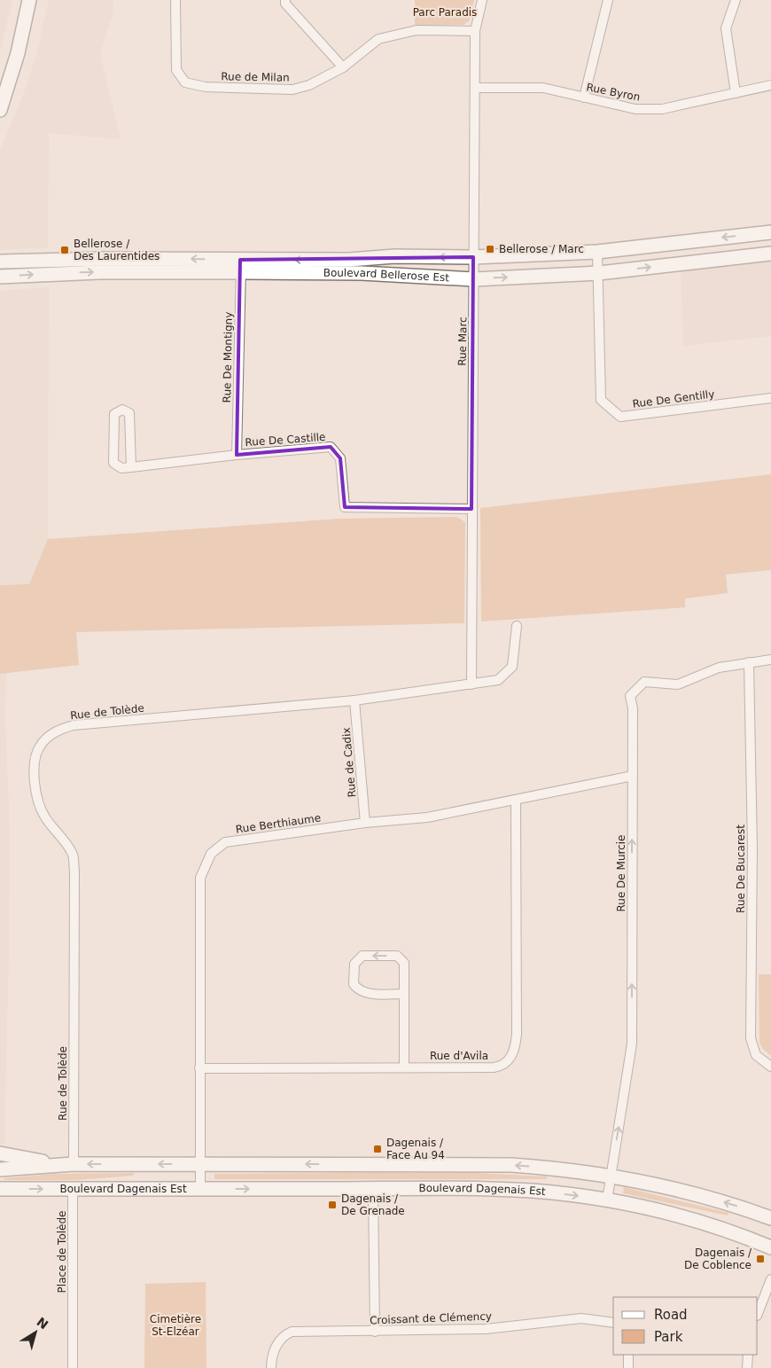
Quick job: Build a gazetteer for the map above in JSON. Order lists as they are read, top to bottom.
{
  "streets": {
    "main road": ["Boulevard Bellerose Est", "Boulevard Dagenais Est"],
    "street": [
      "Rue de Milan",
      "Rue Byron",
      "Rue Marc",
      "Rue De Montigny",
      "Rue De Gentilly",
      "Rue De Castille",
      "Rue de Tolède",
      "Rue de Cadix",
      "Rue Berthiaume",
      "Rue De Bucarest",
      "Rue De Murcie",
      "Rue d'Avila",
      "Place de Tolède",
      "Croissant de Clémency"
    ]
  },
  "crossings": [
    ["Rue de Milan", "Rue Marc"],
    ["Rue Byron", "Rue Marc"],
    ["Boulevard Bellerose Est", "Rue Marc"],
    ["Boulevard Bellerose Est", "Rue De Montigny"],
    ["Boulevard Bellerose Est", "Rue De Gentilly"],
    ["Rue Marc", "Rue De Castille"],
    ["Rue Marc", "Rue de Tolède"],
    ["Rue De Montigny", "Rue De Castille"],
    ["Rue de Tolède", "Rue de Cadix"],
    ["Rue de Cadix", "Rue Berthiaume"],
    ["Rue Berthiaume", "Rue De Murcie"],
    ["Rue Berthiaume", "Rue d'Avila"],
    ["Rue Berthiaume", "Boulevard Dagenais Est"],
    ["Rue De Bucarest", "Rue De Murcie"],
    ["Rue De Murcie", "Boulevard Dagenais Est"],
    ["Boulevard Dagenais Est", "Place de Tolède"]
  ],
  "one_way": ["Rue De Murcie"],
  "parks": ["Parc Paradis", "Cimetière St-Elzéar"],
  "places": {
    "transit": [
      "Bellerose / Marc",
      "Bellerose / Des Laurentides",
      "Dagenais / Face Au 94",
      "Dagenais / De Grenade",
      "Dagenais / De Coblence"
    ]
  },
  "legend": ["Road", "Park"],
  "north": "top right"
}
